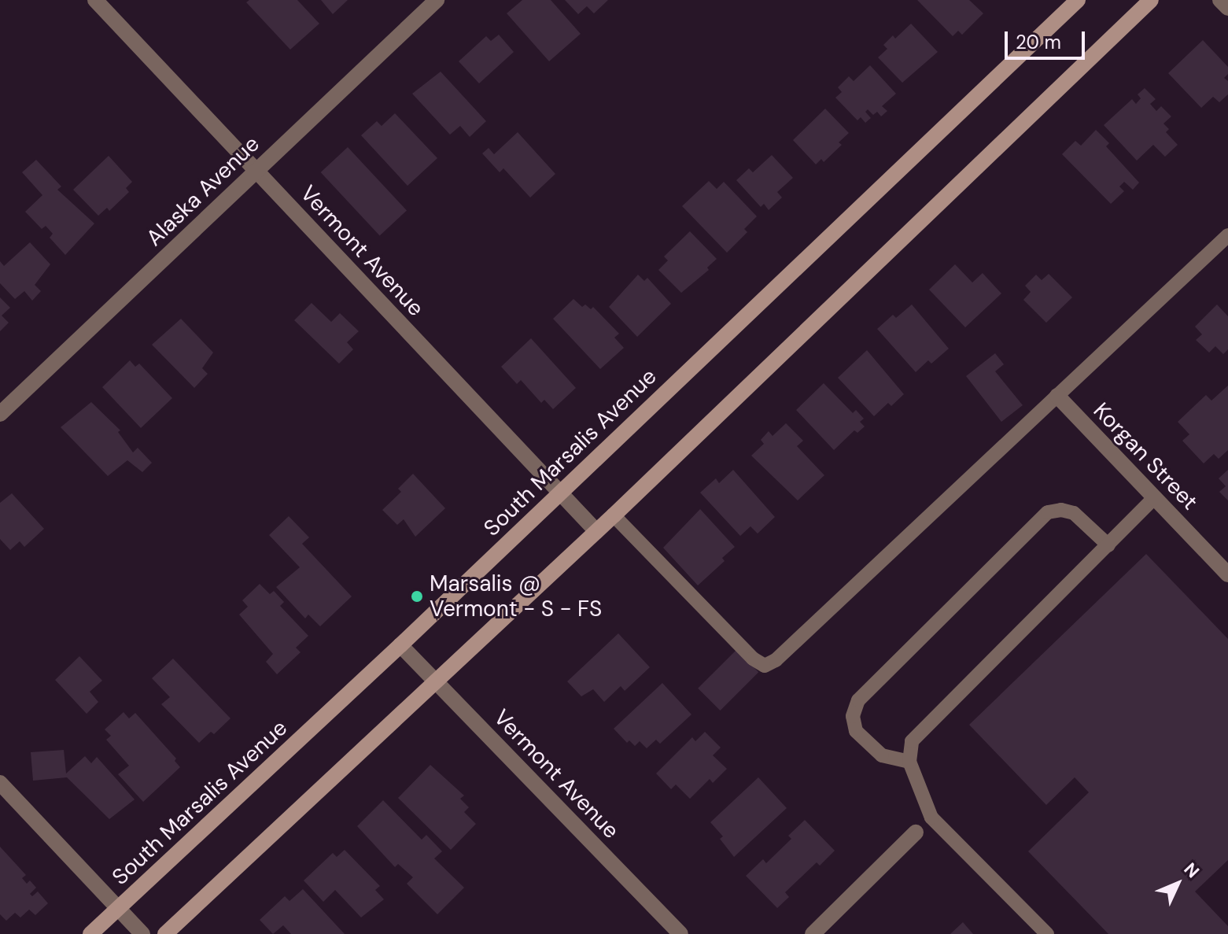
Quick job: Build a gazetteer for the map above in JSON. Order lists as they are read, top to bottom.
{
  "streets": {
    "main road": ["South Marsalis Avenue"],
    "street": ["Alaska Avenue", "Vermont Avenue", "Korgan Street"]
  },
  "crossings": [
    ["Alaska Avenue", "Vermont Avenue"],
    ["Vermont Avenue", "South Marsalis Avenue"]
  ],
  "places": ["Marsalis @ Vermont - S - FS"],
  "scale_bar": "20 m",
  "north": "top right"
}
